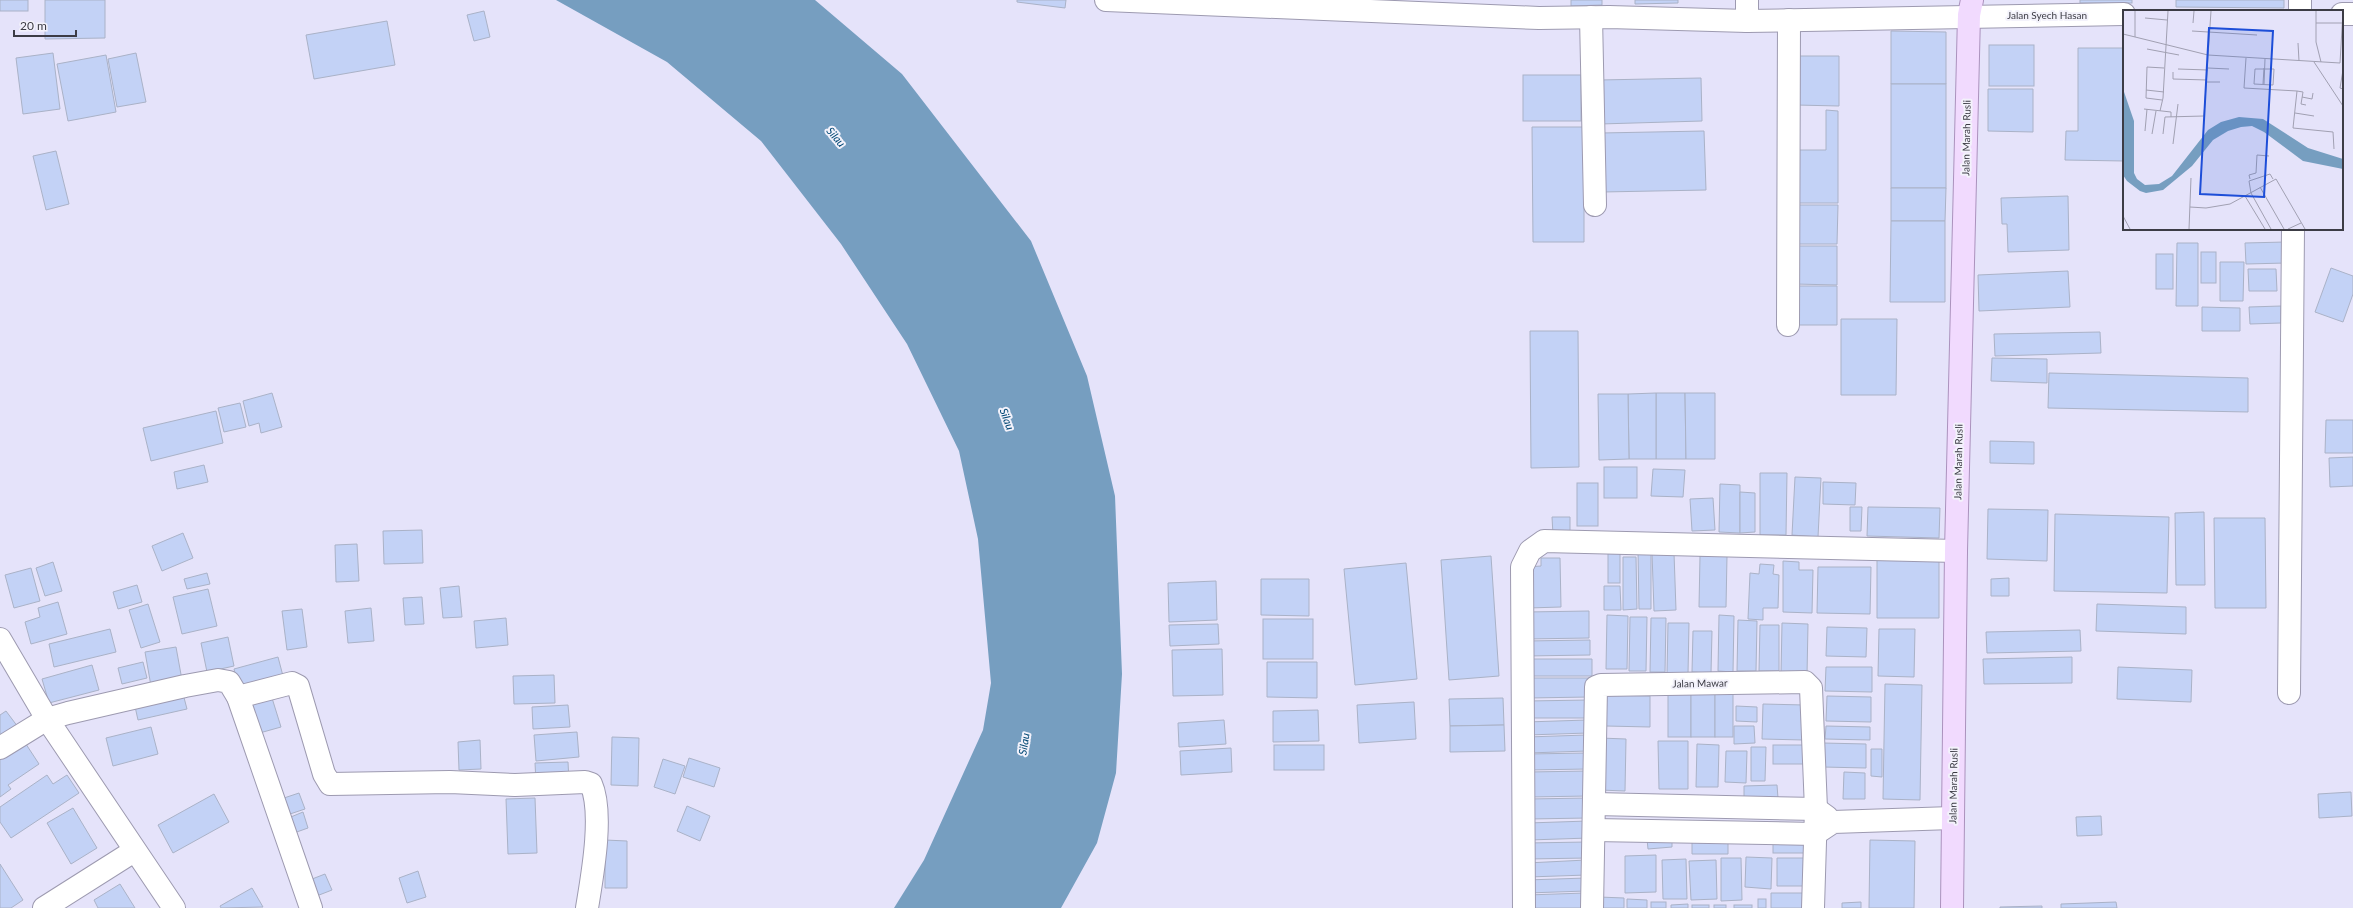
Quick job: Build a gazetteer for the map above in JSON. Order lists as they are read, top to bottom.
{
  "streets": {
    "main road": ["Jalan Marah Rusli"],
    "street": ["Jalan Syech Hasan", "Jalan Mawar"]
  },
  "crossings": [
    ["Jalan Syech Hasan", "Jalan Marah Rusli"]
  ],
  "water": ["Silau"],
  "scale_bar": "20 m"
}
